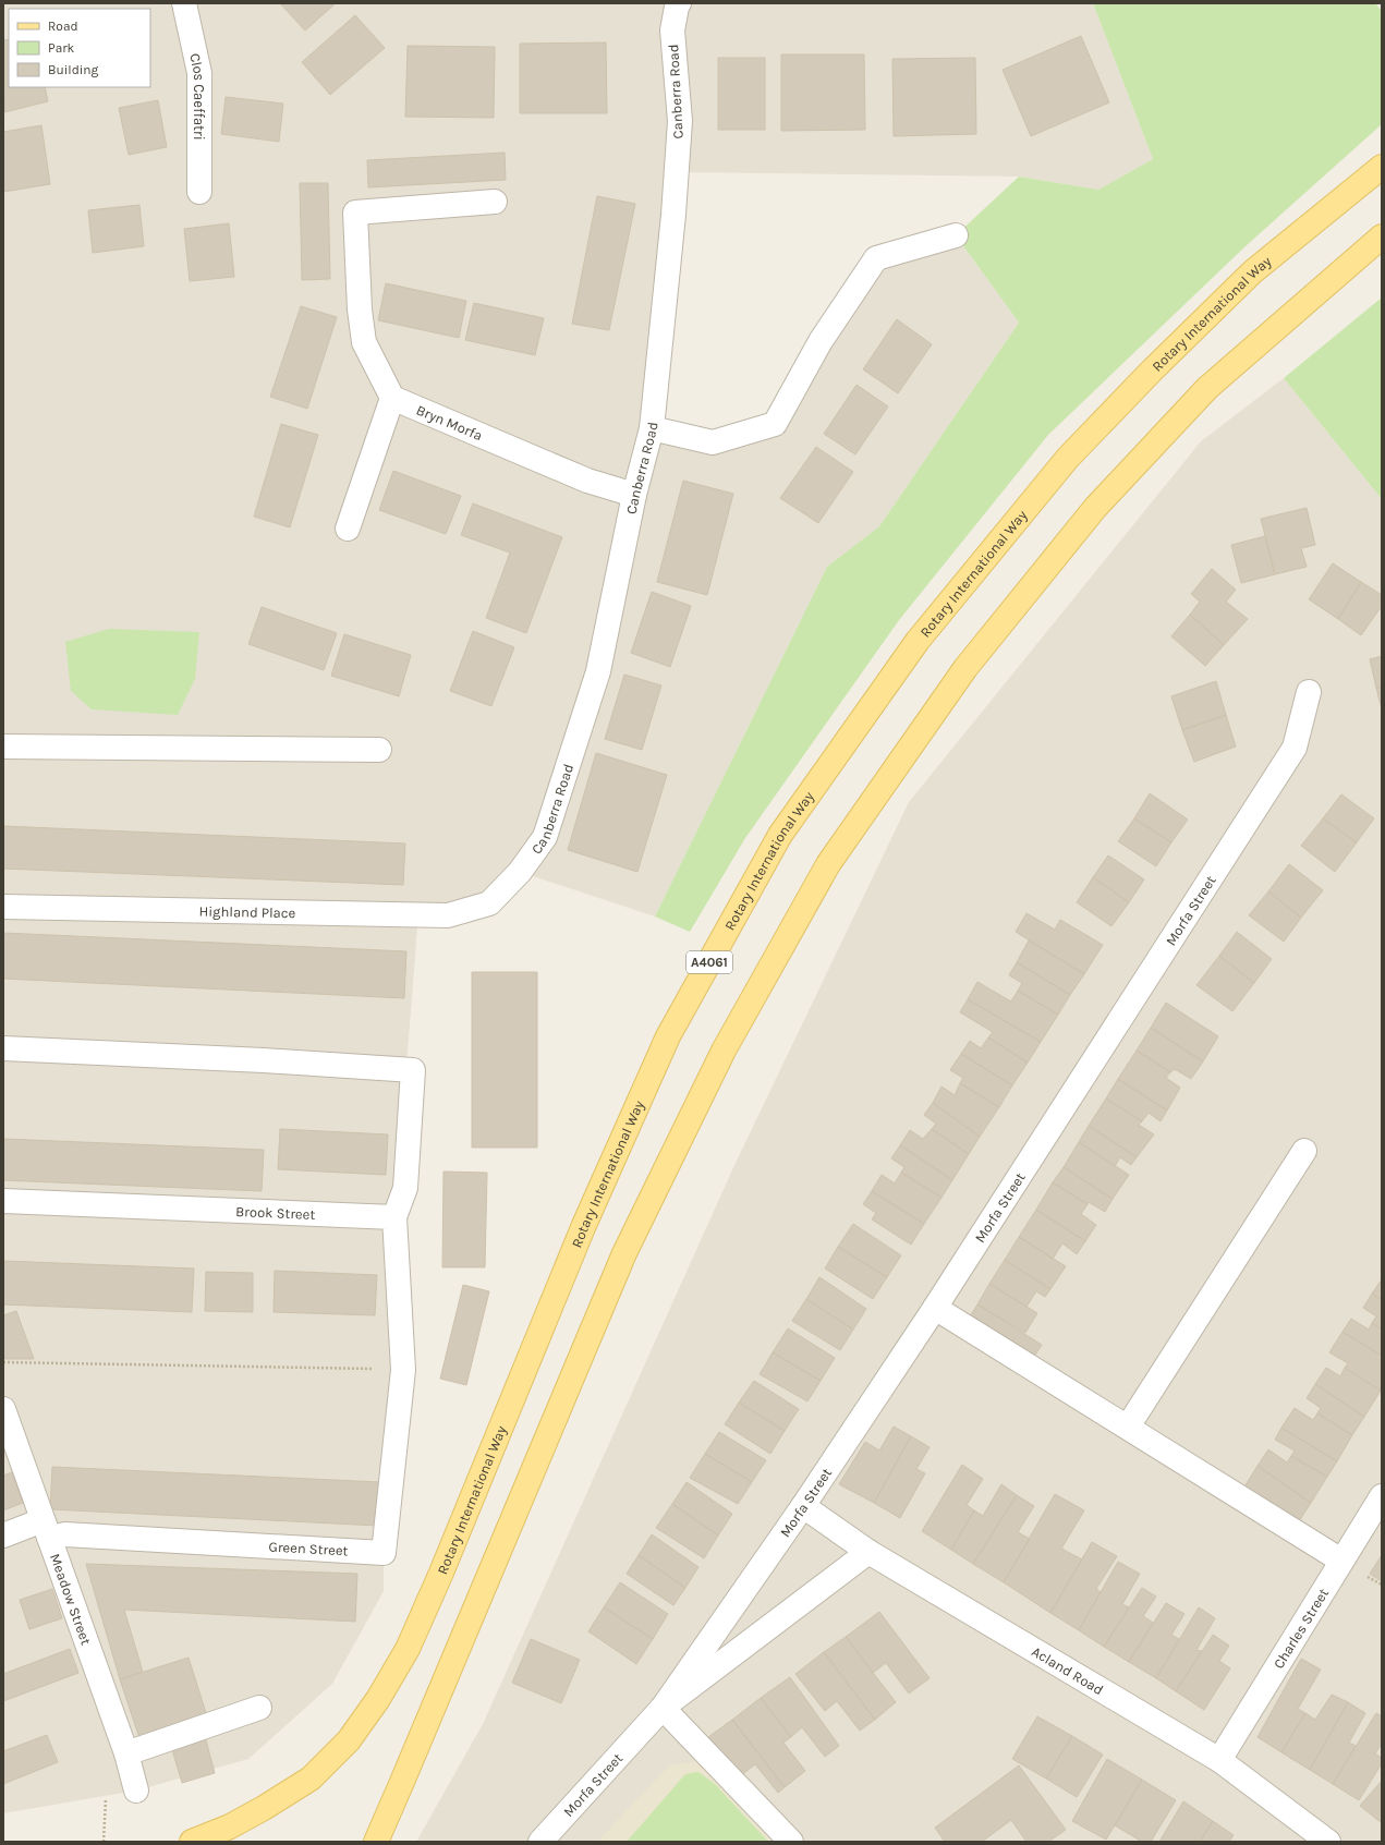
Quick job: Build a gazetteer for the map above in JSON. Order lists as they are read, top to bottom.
{
  "streets": {
    "main road": ["Rotary International Way", "A4061"],
    "street": [
      "Canberra Road",
      "Clos Caeffatri",
      "Bryn Morfa",
      "Morfa Street",
      "Highland Place",
      "Brook Street",
      "Green Street",
      "Meadow Street",
      "Charles Street",
      "Acland Road"
    ]
  },
  "crossings": [
    ["Canberra Road", "Bryn Morfa"],
    ["Canberra Road", "Highland Place"],
    ["Morfa Street", "Acland Road"],
    ["Green Street", "Meadow Street"],
    ["Charles Street", "Acland Road"]
  ],
  "legend": ["Road", "Park", "Building"]
}
